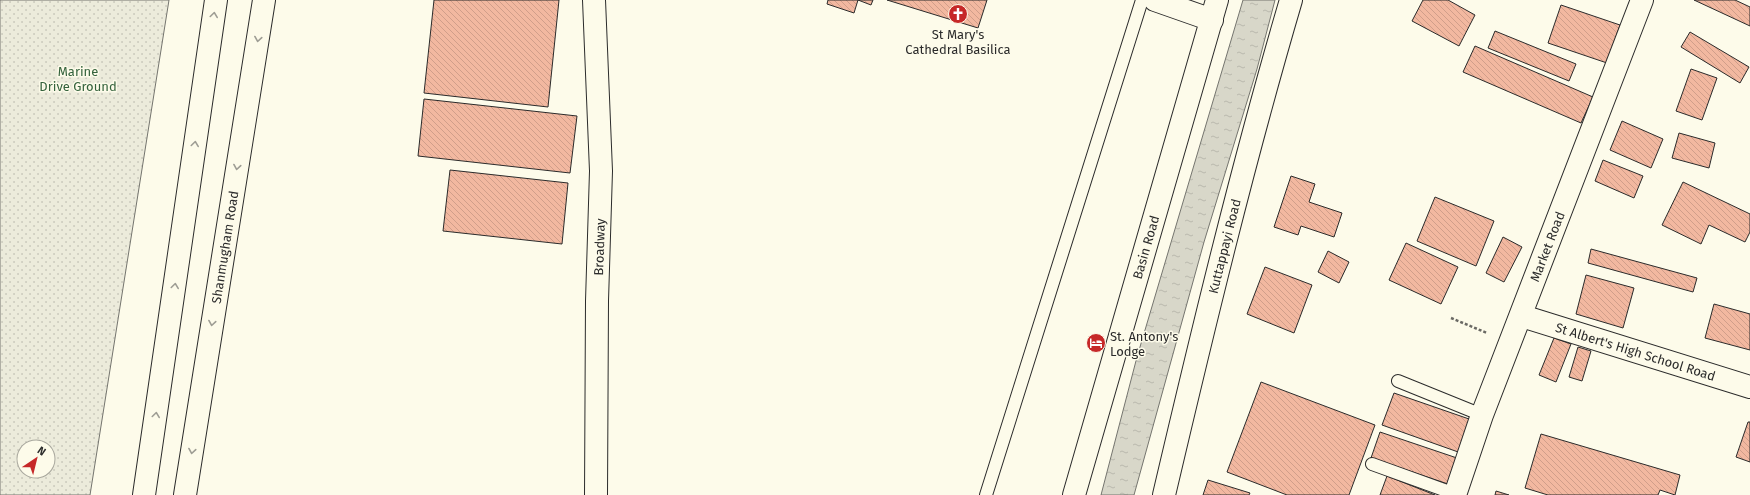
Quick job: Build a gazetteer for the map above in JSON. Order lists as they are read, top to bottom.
{
  "streets": {
    "street": [
      "Broadway",
      "Kuttappayi Road",
      "Market Road",
      "Shanmugham Road",
      "Basin Road",
      "St Albert's High School Road"
    ]
  },
  "crossings": [
    ["Market Road", "St Albert's High School Road"]
  ],
  "parks": ["Marine Drive Ground"],
  "places": {
    "church": ["St Mary's Cathedral Basilica"],
    "hotel": ["St. Antony's Lodge"]
  },
  "north": "top right"
}
